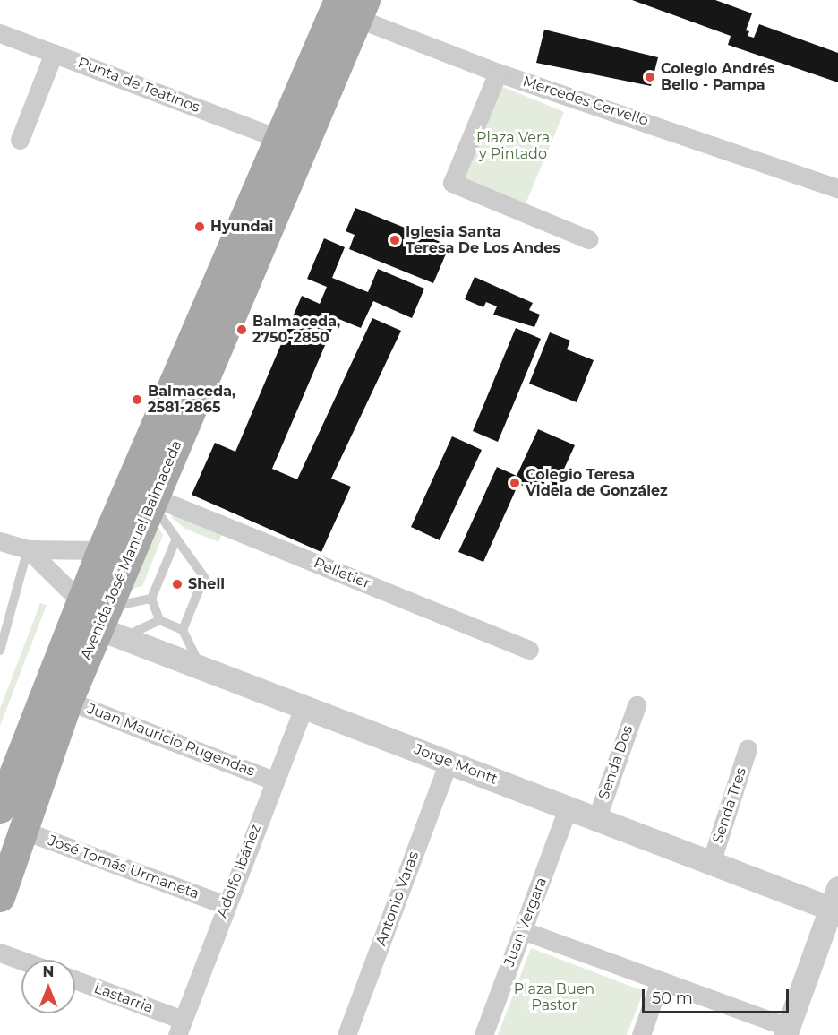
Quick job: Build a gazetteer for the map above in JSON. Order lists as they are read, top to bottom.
{
  "streets": {
    "main road": ["Avenida José Manuel Balmaceda"],
    "street": [
      "Punta de Teatinos",
      "Mercedes Cervello",
      "Pelletier",
      "Juan Mauricio Rugendas",
      "Senda Dos",
      "Jorge Montt",
      "Senda Tres",
      "José Tomás Urmaneta",
      "Adolfo Ibáñez",
      "Antonio Varas",
      "Juan Vergara",
      "Lastarria"
    ]
  },
  "crossings": [
    ["Punta de Teatinos", "Avenida José Manuel Balmaceda"],
    ["Mercedes Cervello", "Avenida José Manuel Balmaceda"],
    ["Avenida José Manuel Balmaceda", "Pelletier"],
    ["Avenida José Manuel Balmaceda", "Juan Mauricio Rugendas"],
    ["Avenida José Manuel Balmaceda", "Jorge Montt"],
    ["Avenida José Manuel Balmaceda", "José Tomás Urmaneta"],
    ["Juan Mauricio Rugendas", "Adolfo Ibáñez"],
    ["Senda Dos", "Jorge Montt"],
    ["Jorge Montt", "Senda Tres"],
    ["Jorge Montt", "Adolfo Ibáñez"],
    ["Jorge Montt", "Antonio Varas"],
    ["Jorge Montt", "Juan Vergara"],
    ["José Tomás Urmaneta", "Adolfo Ibáñez"],
    ["Adolfo Ibáñez", "Lastarria"]
  ],
  "parks": ["Plaza Vera y Pintado", "Plaza Buen Pastor"],
  "places": [
    "Colegio Andrés Bello - Pampa",
    "Hyundai",
    "Iglesia Santa Teresa De Los Andes",
    "Balmaceda, 2750-2850",
    "Balmaceda, 2581-2865",
    "Colegio Teresa Videla de González",
    "Shell"
  ],
  "scale_bar": "50 m",
  "north": "top"
}
